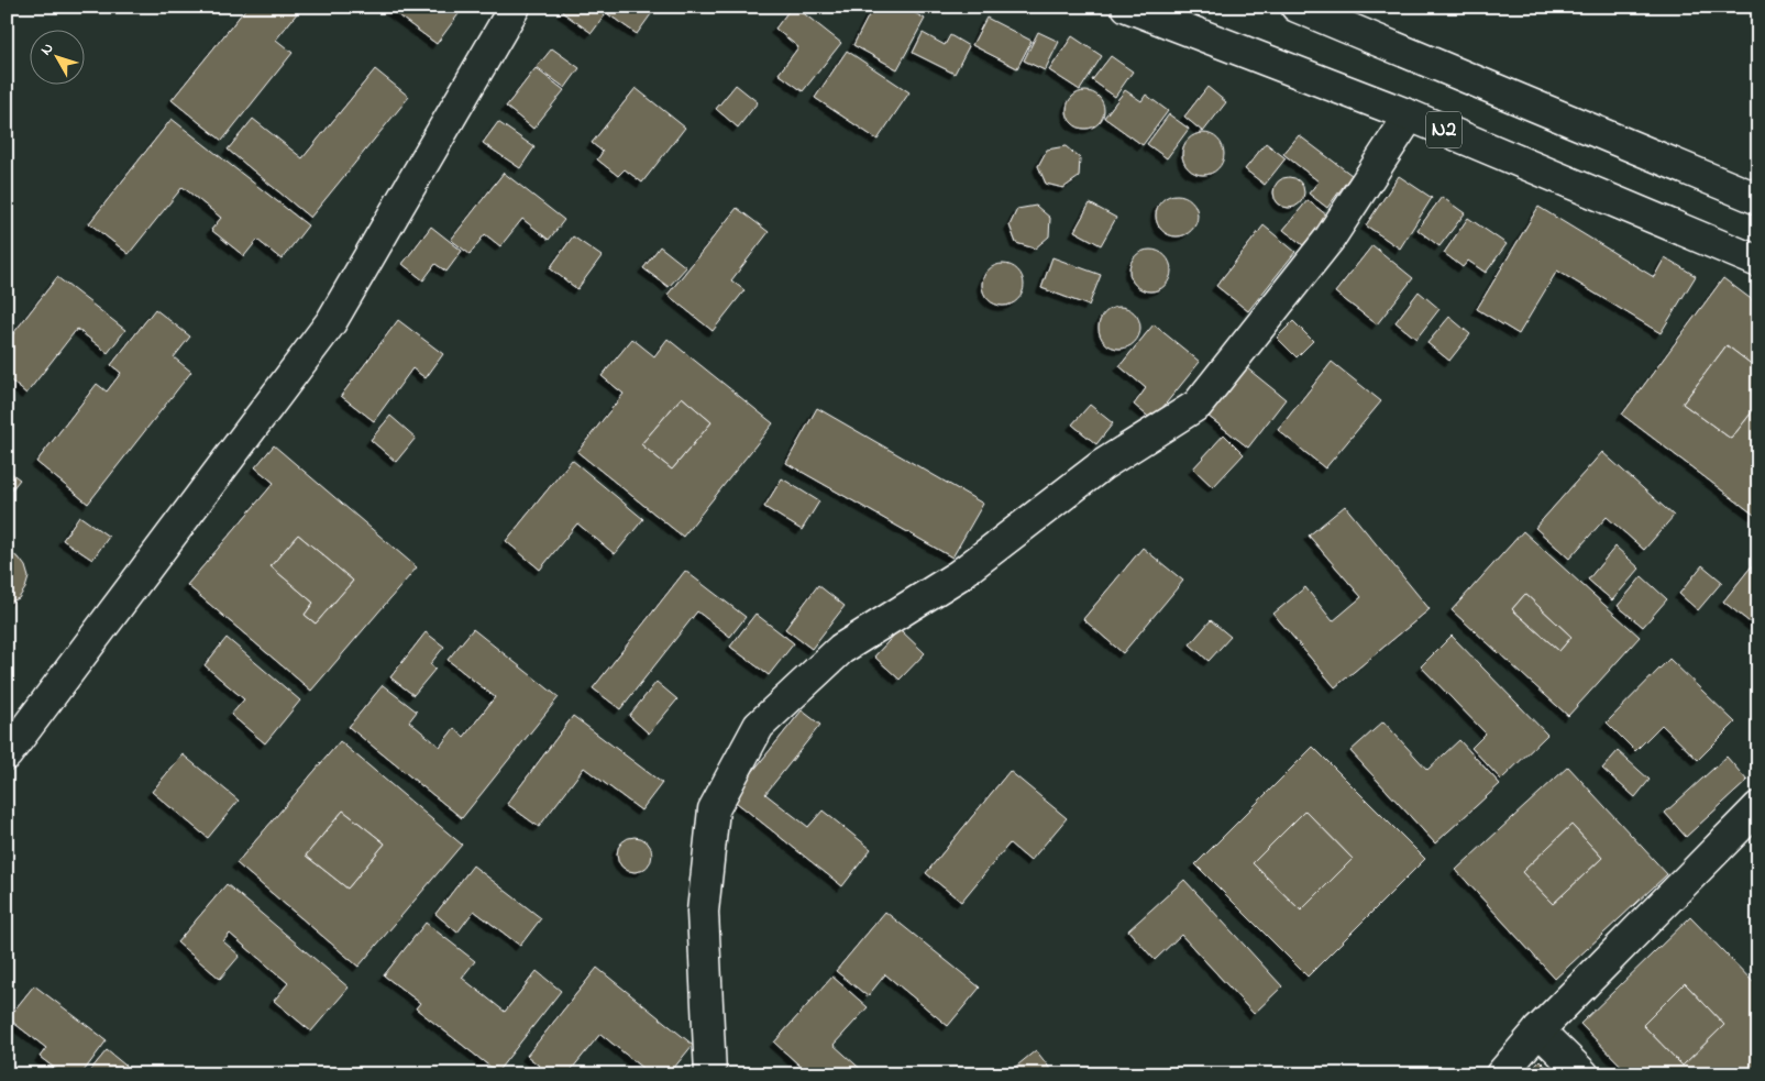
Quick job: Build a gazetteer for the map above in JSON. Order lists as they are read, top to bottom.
{
  "streets": {
    "main road": ["N2"]
  },
  "north": "top left"
}
